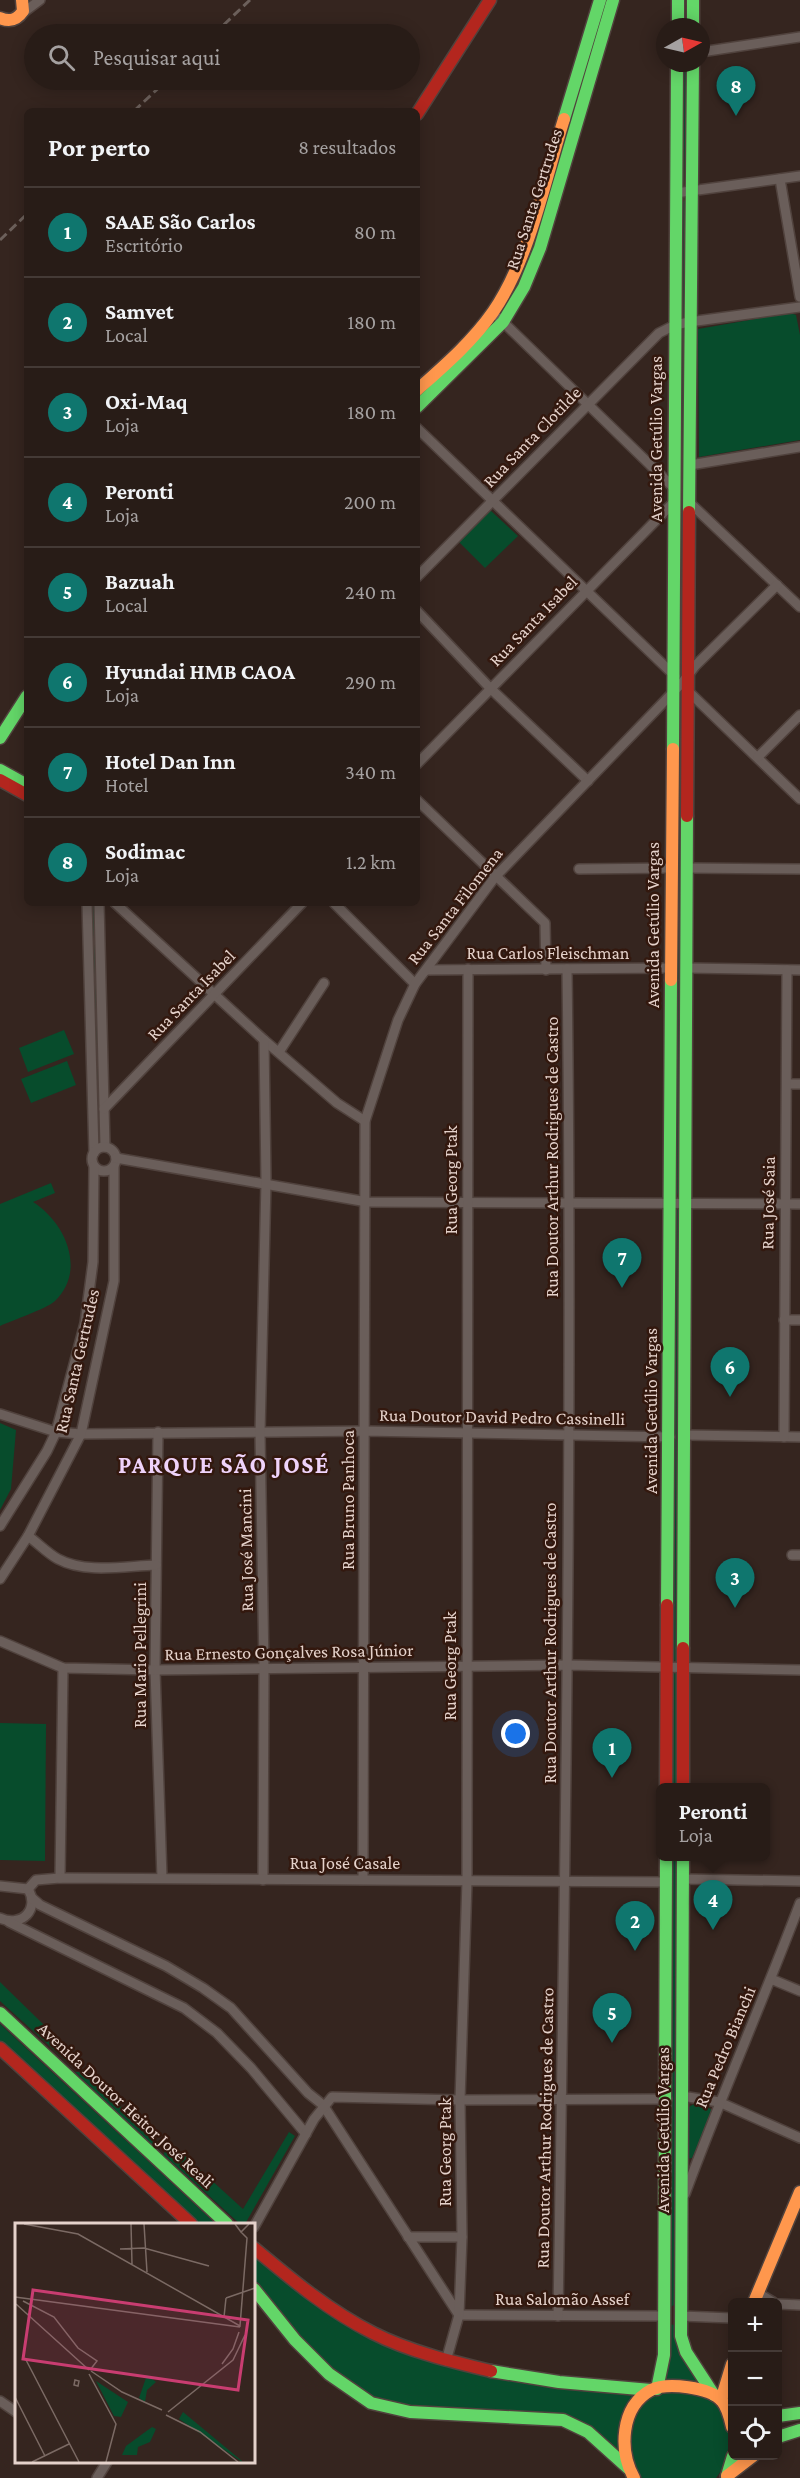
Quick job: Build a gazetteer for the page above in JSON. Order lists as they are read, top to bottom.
{
  "streets": {
    "main road": ["Rua Santa Gertrudes", "Avenida Getúlio Vargas", "Avenida Doutor Heitor José Reali"],
    "street": [
      "Rua Santa Clotilde",
      "Rua Santa Isabel",
      "Rua Santa Filomena",
      "Rua Carlos Fleischman",
      "Rua Doutor Arthur Rodrigues de Castro",
      "Rua Georg Ptak",
      "Rua José Saia",
      "Rua Doutor David Pedro Cassinelli",
      "Rua Bruno Panhoca",
      "Rua José Mancini",
      "Rua Ernesto Gonçalves Rosa Júnior",
      "Rua Mario Pellegrini",
      "Rua José Casale",
      "Rua Pedro Bianchi",
      "Rua Salomão Assef"
    ]
  },
  "crossings": [
    ["Rua Santa Gertrudes", "Rua Doutor David Pedro Cassinelli"],
    ["Rua Santa Clotilde", "Avenida Getúlio Vargas"],
    ["Avenida Getúlio Vargas", "Rua Santa Isabel"],
    ["Avenida Getúlio Vargas", "Rua Santa Filomena"],
    ["Avenida Getúlio Vargas", "Rua Carlos Fleischman"],
    ["Avenida Getúlio Vargas", "Rua Doutor David Pedro Cassinelli"],
    ["Avenida Getúlio Vargas", "Rua Ernesto Gonçalves Rosa Júnior"],
    ["Avenida Getúlio Vargas", "Rua José Casale"],
    ["Avenida Getúlio Vargas", "Rua Pedro Bianchi"],
    ["Avenida Getúlio Vargas", "Rua Salomão Assef"],
    ["Rua Santa Filomena", "Rua Carlos Fleischman"],
    ["Rua Santa Filomena", "Rua Bruno Panhoca"],
    ["Rua Carlos Fleischman", "Rua Doutor Arthur Rodrigues de Castro"],
    ["Rua Carlos Fleischman", "Rua Georg Ptak"],
    ["Rua Doutor Arthur Rodrigues de Castro", "Rua Doutor David Pedro Cassinelli"],
    ["Rua Doutor Arthur Rodrigues de Castro", "Rua Ernesto Gonçalves Rosa Júnior"],
    ["Rua Doutor Arthur Rodrigues de Castro", "Rua José Casale"],
    ["Rua Doutor Arthur Rodrigues de Castro", "Rua Salomão Assef"],
    ["Rua Georg Ptak", "Rua Doutor David Pedro Cassinelli"],
    ["Rua Georg Ptak", "Rua Ernesto Gonçalves Rosa Júnior"],
    ["Rua Georg Ptak", "Rua José Casale"],
    ["Rua Georg Ptak", "Rua Salomão Assef"],
    ["Rua Doutor David Pedro Cassinelli", "Rua Bruno Panhoca"],
    ["Rua Doutor David Pedro Cassinelli", "Rua José Mancini"],
    ["Rua Doutor David Pedro Cassinelli", "Rua Mario Pellegrini"],
    ["Rua Bruno Panhoca", "Rua Ernesto Gonçalves Rosa Júnior"],
    ["Rua Bruno Panhoca", "Rua José Casale"],
    ["Rua José Mancini", "Rua Ernesto Gonçalves Rosa Júnior"],
    ["Rua José Mancini", "Rua José Casale"],
    ["Rua Ernesto Gonçalves Rosa Júnior", "Rua Mario Pellegrini"],
    ["Rua Mario Pellegrini", "Rua José Casale"]
  ],
  "districts": ["PARQUE SÃO JOSÉ"],
  "north": "right",
  "page": {
    "search": "Pesquisar aqui",
    "pins": [
      "8",
      "7",
      "6",
      "3",
      "1",
      "4",
      "2",
      "5"
    ],
    "heading": ["Por perto", "8 resultados"],
    "list": [
      {
        "mark": "1",
        "name": "SAAE São Carlos",
        "note": "Escritório",
        "value": "80 m"
      },
      {
        "mark": "2",
        "name": "Samvet",
        "note": "Local",
        "value": "180 m"
      },
      {
        "mark": "3",
        "name": "Oxi-Maq",
        "note": "Loja",
        "value": "180 m"
      },
      {
        "mark": "4",
        "name": "Peronti",
        "note": "Loja",
        "value": "200 m"
      },
      {
        "mark": "5",
        "name": "Bazuah",
        "note": "Local",
        "value": "240 m"
      },
      {
        "mark": "6",
        "name": "Hyundai HMB CAOA",
        "note": "Loja",
        "value": "290 m"
      },
      {
        "mark": "7",
        "name": "Hotel Dan Inn",
        "note": "Hotel",
        "value": "340 m"
      },
      {
        "mark": "8",
        "name": "Sodimac",
        "note": "Loja",
        "value": "1.2 km"
      }
    ],
    "popup": ["Peronti", "Loja"],
    "map_buttons": ["+", "−"]
  }
}
